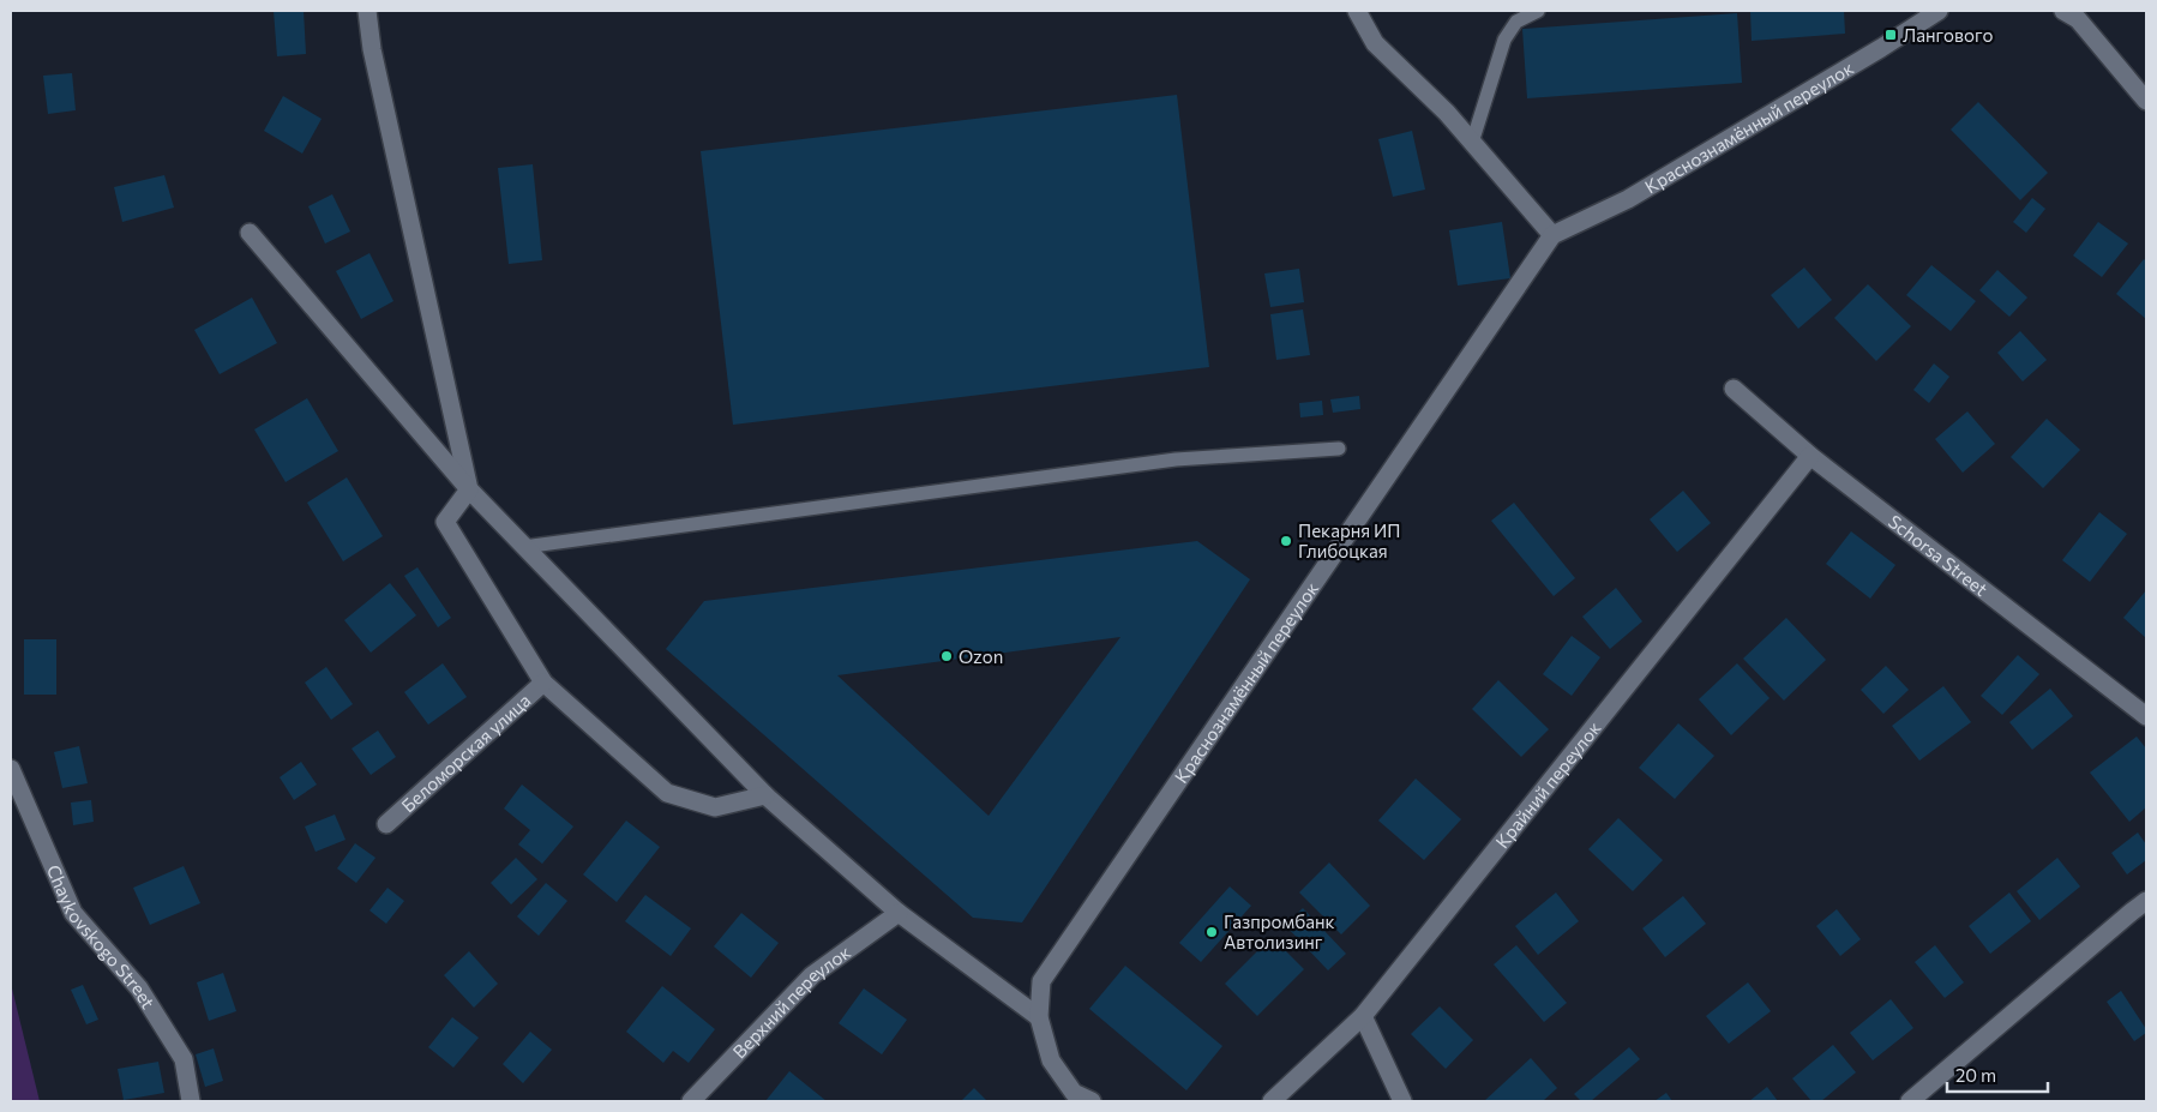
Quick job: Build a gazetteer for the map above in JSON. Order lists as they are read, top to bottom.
{
  "streets": {
    "street": [
      "Краснознамённый переулок",
      "Schorsa Street",
      "Беломорская улица",
      "Крайний переулок",
      "Chaykovskogo Street",
      "Верхний переулок"
    ]
  },
  "crossings": [
    ["Schorsa Street", "Крайний переулок"]
  ],
  "places": {
    "transit": ["Лангового"],
    "other": ["Пекарня ИП Глибоцкая", "Ozon", "Газпромбанк Автолизинг"]
  },
  "scale_bar": "20 m"
}
